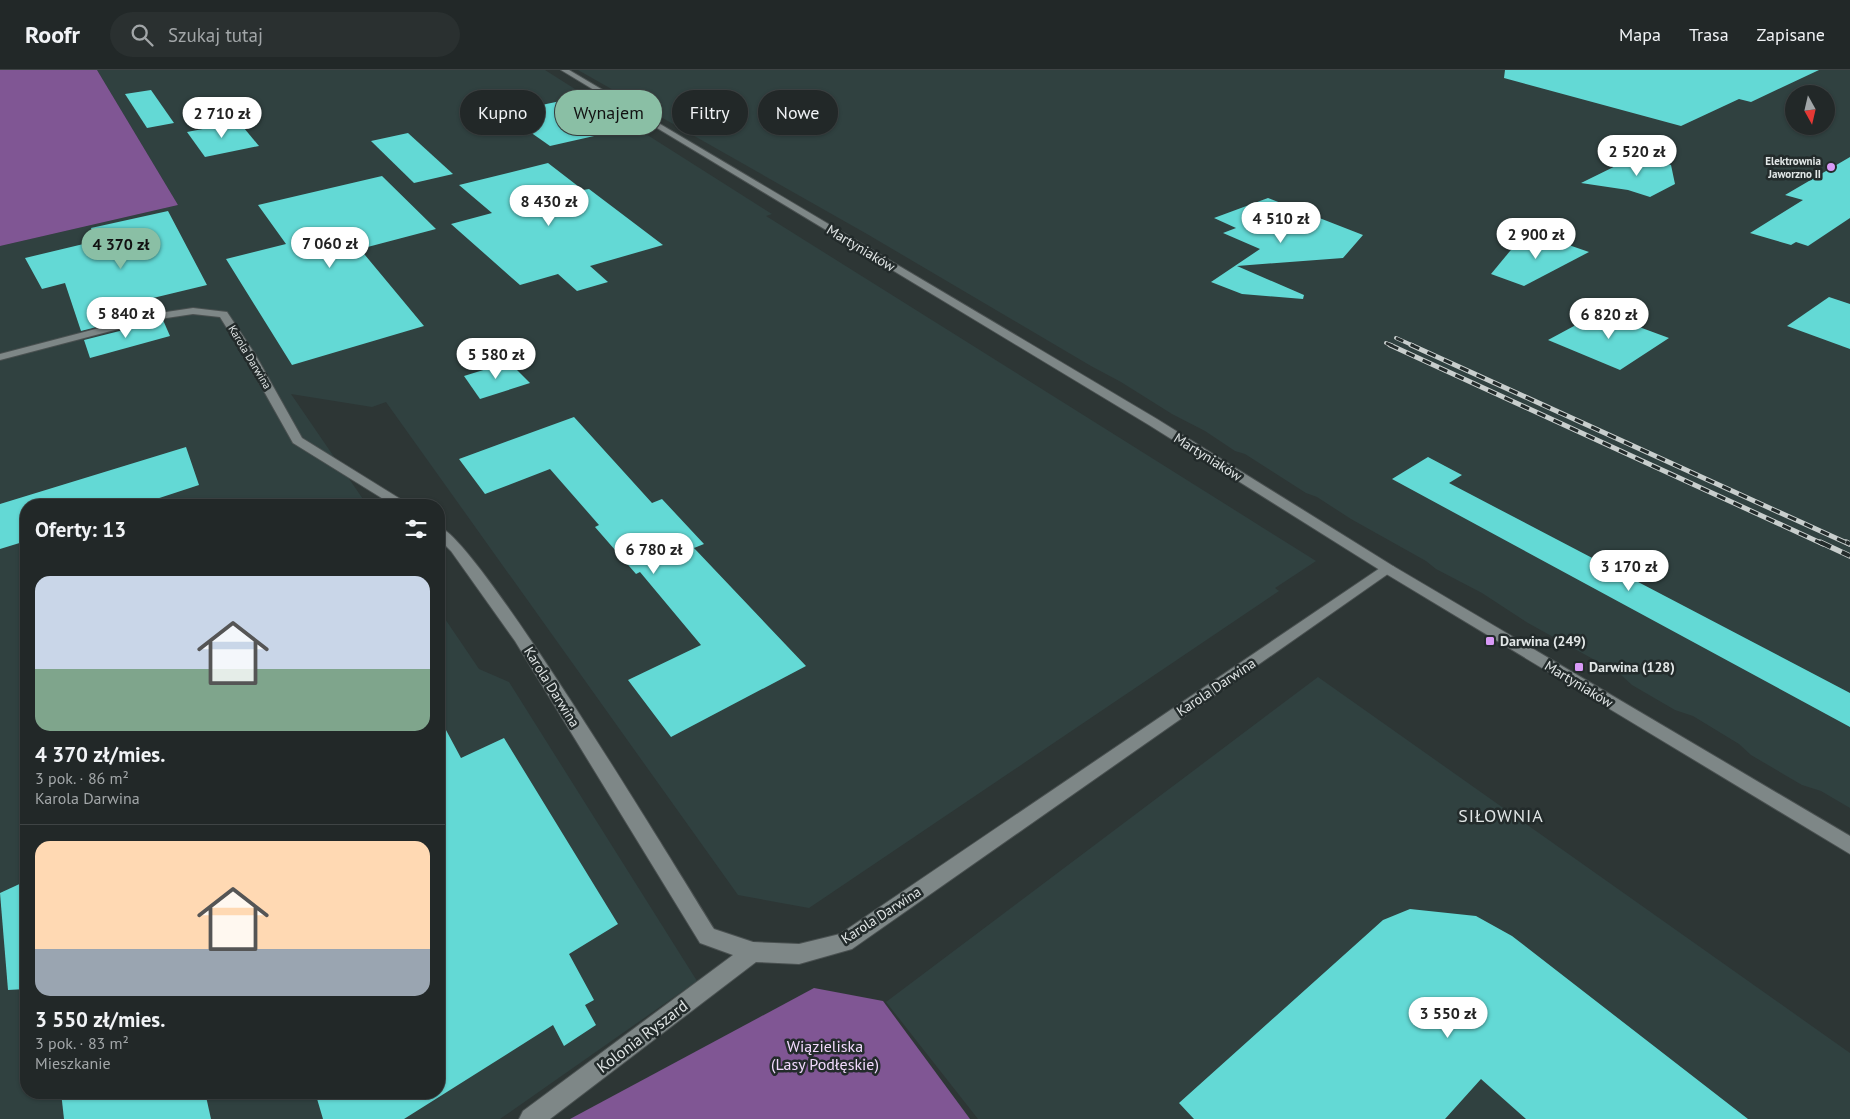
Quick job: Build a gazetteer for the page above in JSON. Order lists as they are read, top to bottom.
{
  "streets": {
    "main road": ["Martyniaków", "Karola Darwina", "Kolonia Ryszard"]
  },
  "crossings": [
    ["Martyniaków", "Karola Darwina"],
    ["Karola Darwina", "Kolonia Ryszard"]
  ],
  "districts": ["SIŁOWNIA"],
  "parks": ["Wiązieliska (Lasy Podłęskie)"],
  "places": {
    "other": ["Elektrownia Jaworzno II"],
    "transit": ["Darwina (249)", "Darwina (128)"]
  },
  "north": "bottom",
  "page": {
    "header": "Roofr",
    "search": "Szukaj tutaj",
    "nav": ["Mapa", "Trasa", "Zapisane"],
    "chip": [
      "Kupno",
      "Wynajem",
      "Filtry",
      "Nowe"
    ],
    "price": [
      "2 710 zł",
      "2 520 zł",
      "8 430 zł",
      "4 510 zł",
      "2 900 zł",
      "7 060 zł",
      "4 370 zł",
      "5 840 zł",
      "6 820 zł",
      "5 580 zł",
      "6 780 zł",
      "3 170 zł",
      "3 550 zł"
    ],
    "heading": "Oferty: 13",
    "list": [
      {
        "name": "4 370 zł/mies.",
        "note": "3 pok. · 86 m² · Karola Darwina"
      },
      {
        "name": "3 550 zł/mies.",
        "note": "3 pok. · 83 m² · Mieszkanie"
      }
    ]
  }
}
